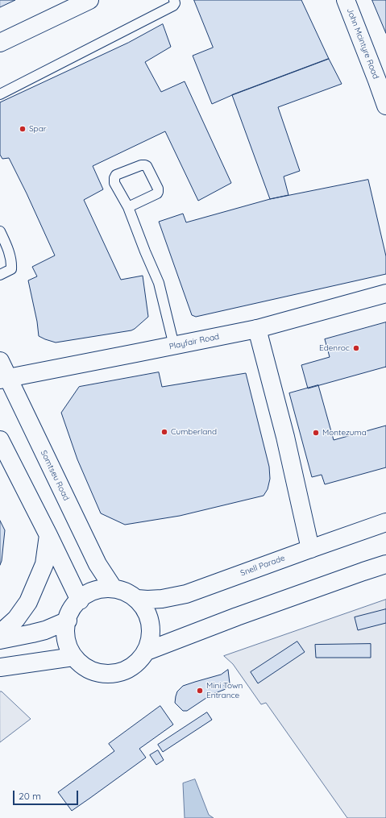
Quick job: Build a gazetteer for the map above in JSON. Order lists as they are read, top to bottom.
{
  "streets": {
    "main road": [
      "John Mcintyre Road",
      "Playfair Road",
      "Somtseu Road",
      "Snell Parade"
    ]
  },
  "crossings": [
    ["Playfair Road", "Somtseu Road"],
    ["Somtseu Road", "Snell Parade"]
  ],
  "places": [
    "Spar",
    "Edenroc",
    "Cumberland",
    "Montezuma",
    "Mini Town Entrance"
  ],
  "scale_bar": "20 m"
}
